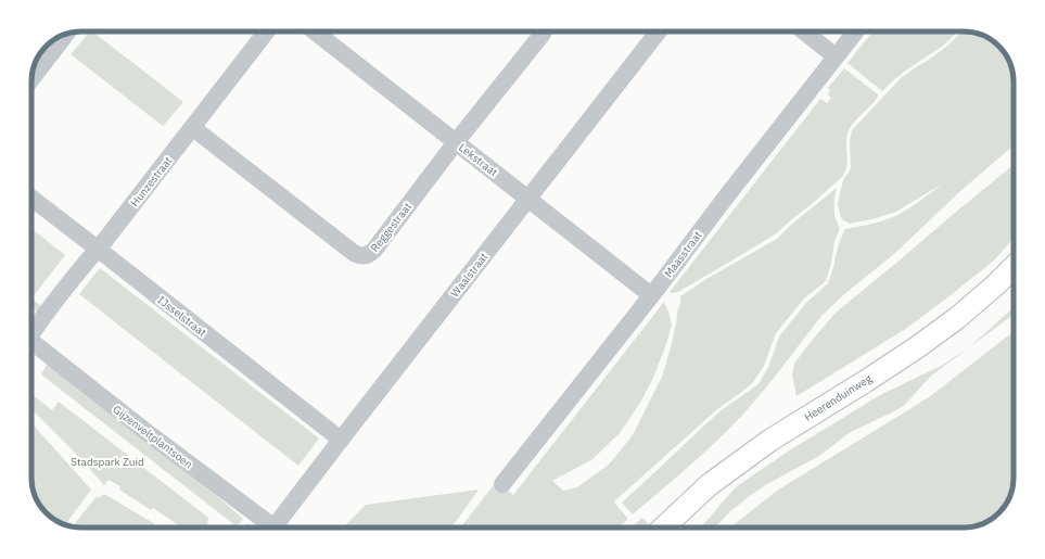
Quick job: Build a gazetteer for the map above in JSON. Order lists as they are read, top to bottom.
{
  "streets": {
    "main road": ["Heerenduinweg"],
    "street": [
      "Lekstraat",
      "Hunzestraat",
      "Reggestraat",
      "Maasstraat",
      "Waalstraat",
      "IJsselstraat",
      "Gijzenveltplantsoen"
    ]
  },
  "crossings": [
    ["Lekstraat", "Reggestraat"],
    ["Lekstraat", "Maasstraat"],
    ["Lekstraat", "Waalstraat"],
    ["Hunzestraat", "Reggestraat"],
    ["Hunzestraat", "IJsselstraat"],
    ["Waalstraat", "IJsselstraat"]
  ],
  "parks": ["Stadspark Zuid"]
}
